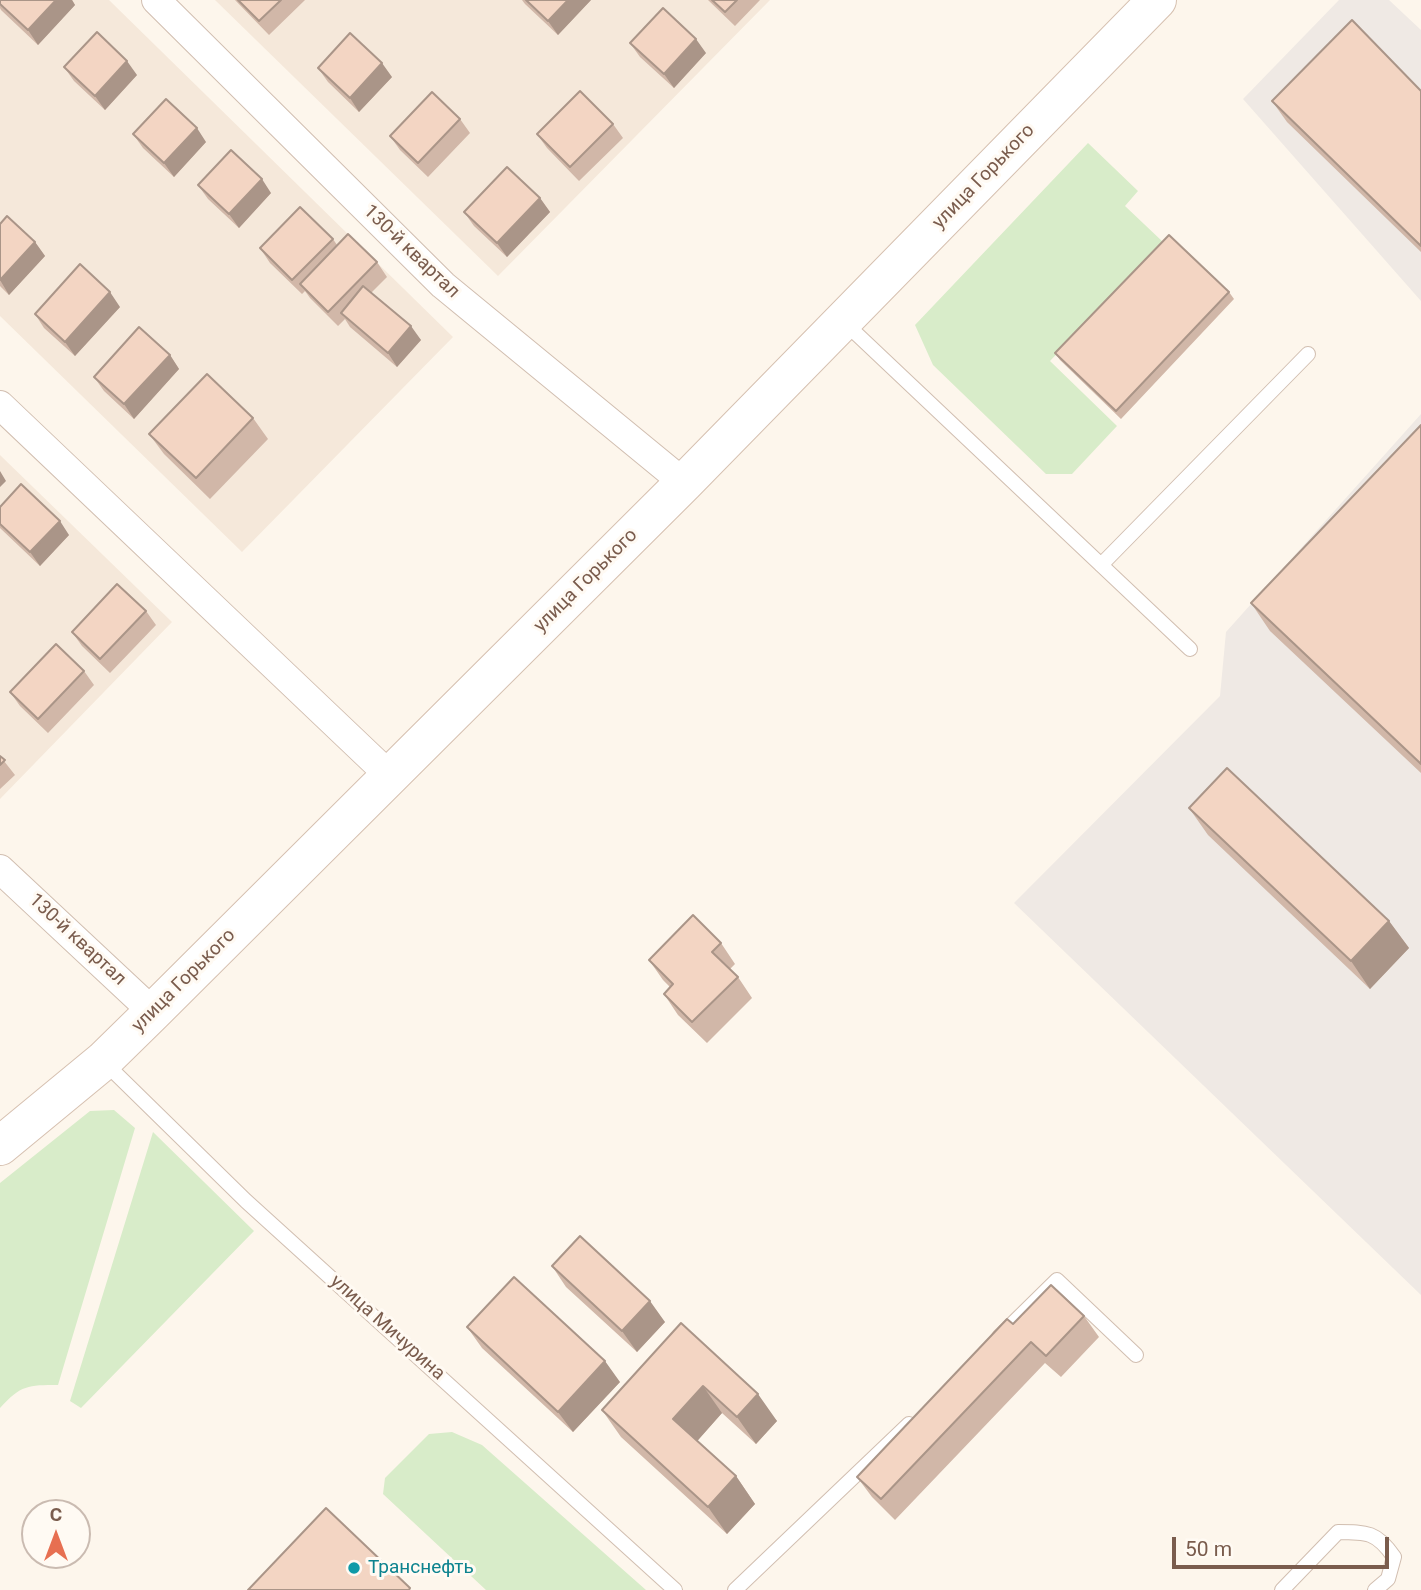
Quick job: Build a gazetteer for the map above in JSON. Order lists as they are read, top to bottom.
{
  "streets": {
    "main road": ["улица Горького"],
    "street": ["130-й квартал"],
    "lane": ["улица Мичурина"]
  },
  "crossings": [
    ["улица Горького", "130-й квартал"],
    ["улица Горького", "улица Мичурина"]
  ],
  "places": ["Транснефть"],
  "scale_bar": "50 m",
  "north": "top"
}
